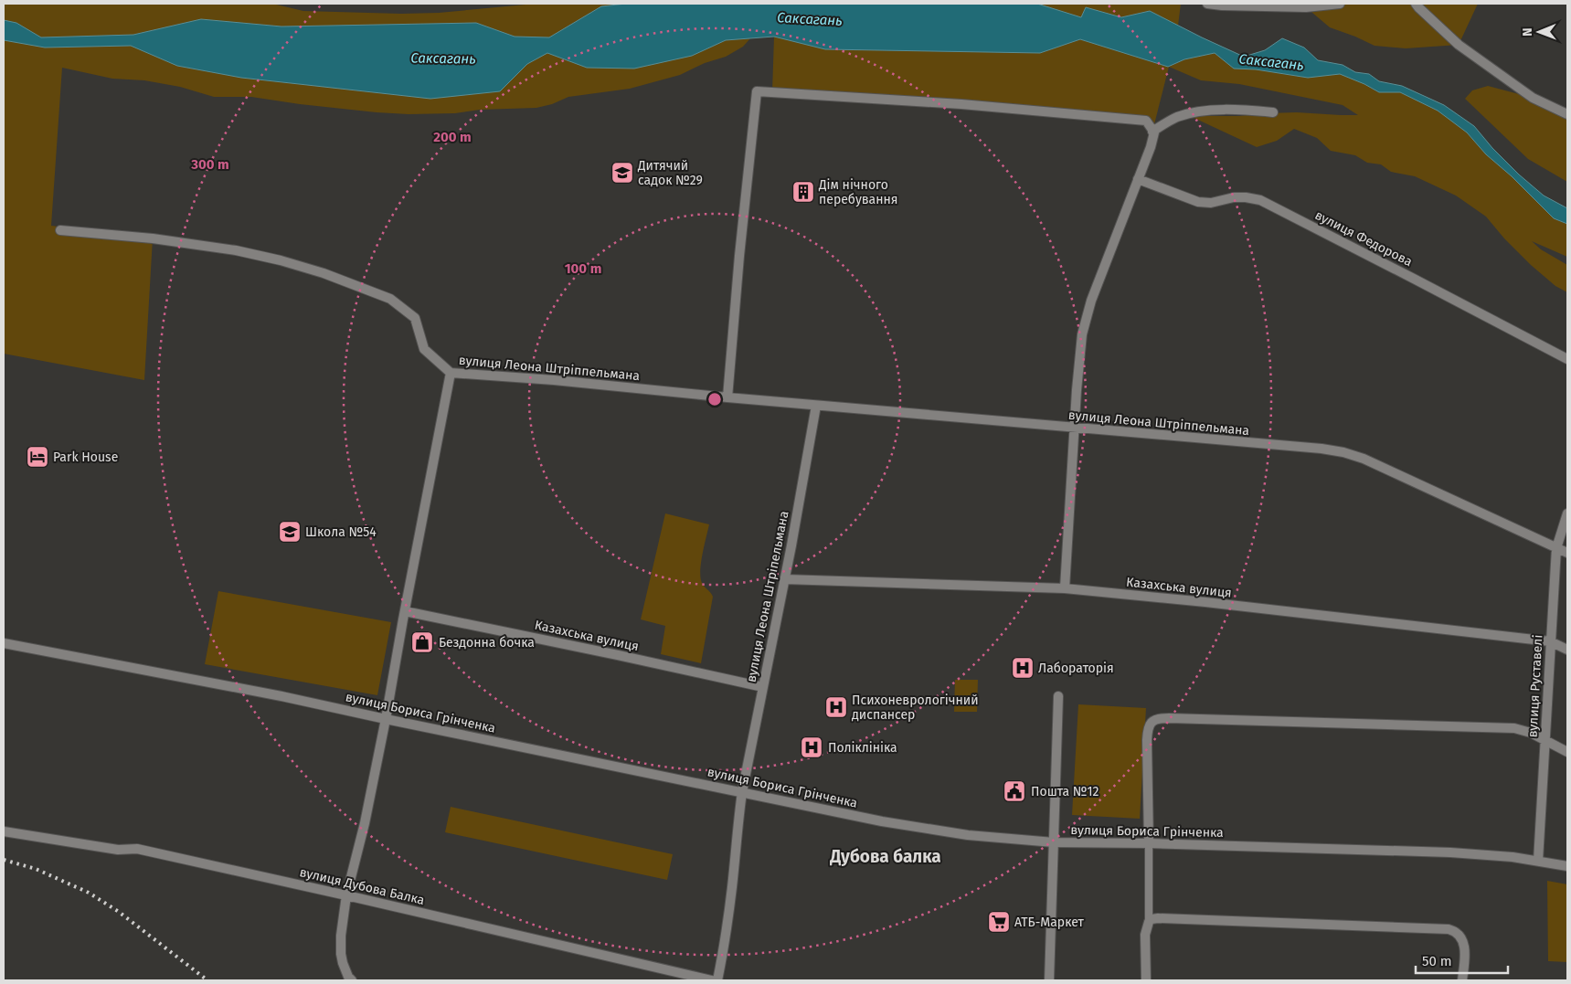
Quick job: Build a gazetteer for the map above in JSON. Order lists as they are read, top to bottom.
{
  "streets": {
    "street": [
      "вулиця Федорова",
      "вулиця Леона Штріппельмана",
      "Казахська вулиця",
      "вулиця Леона Штріпельмана",
      "вулиця Руставелі",
      "вулиця Бориса Грінченка",
      "вулиця Дубова Балка"
    ]
  },
  "crossings": [
    ["вулиця Леона Штріппельмана", "вулиця Леона Штріпельмана"],
    ["вулиця Леона Штріппельмана", "вулиця Руставелі"],
    ["Казахська вулиця", "вулиця Леона Штріпельмана"],
    ["Казахська вулиця", "вулиця Руставелі"],
    ["вулиця Леона Штріпельмана", "вулиця Бориса Грінченка"],
    ["вулиця Руставелі", "вулиця Бориса Грінченка"]
  ],
  "districts": ["Дубова балка"],
  "water": ["Саксагань"],
  "places": {
    "school or university": ["Дитячий садок №29", "Школа №54"],
    "building": ["Дім нічного перебування"],
    "hotel": ["Park House"],
    "shop": ["Бездонна бочка"],
    "hospital": ["Лабораторія", "Психоневрологічний диспансер", "Поліклініка"],
    "public building": ["Пошта №12"],
    "supermarket": ["АТБ-Маркет"]
  },
  "scale_bar": "50 m",
  "north": "left",
  "rings": ["200 m", "300 m", "100 m"]
}
